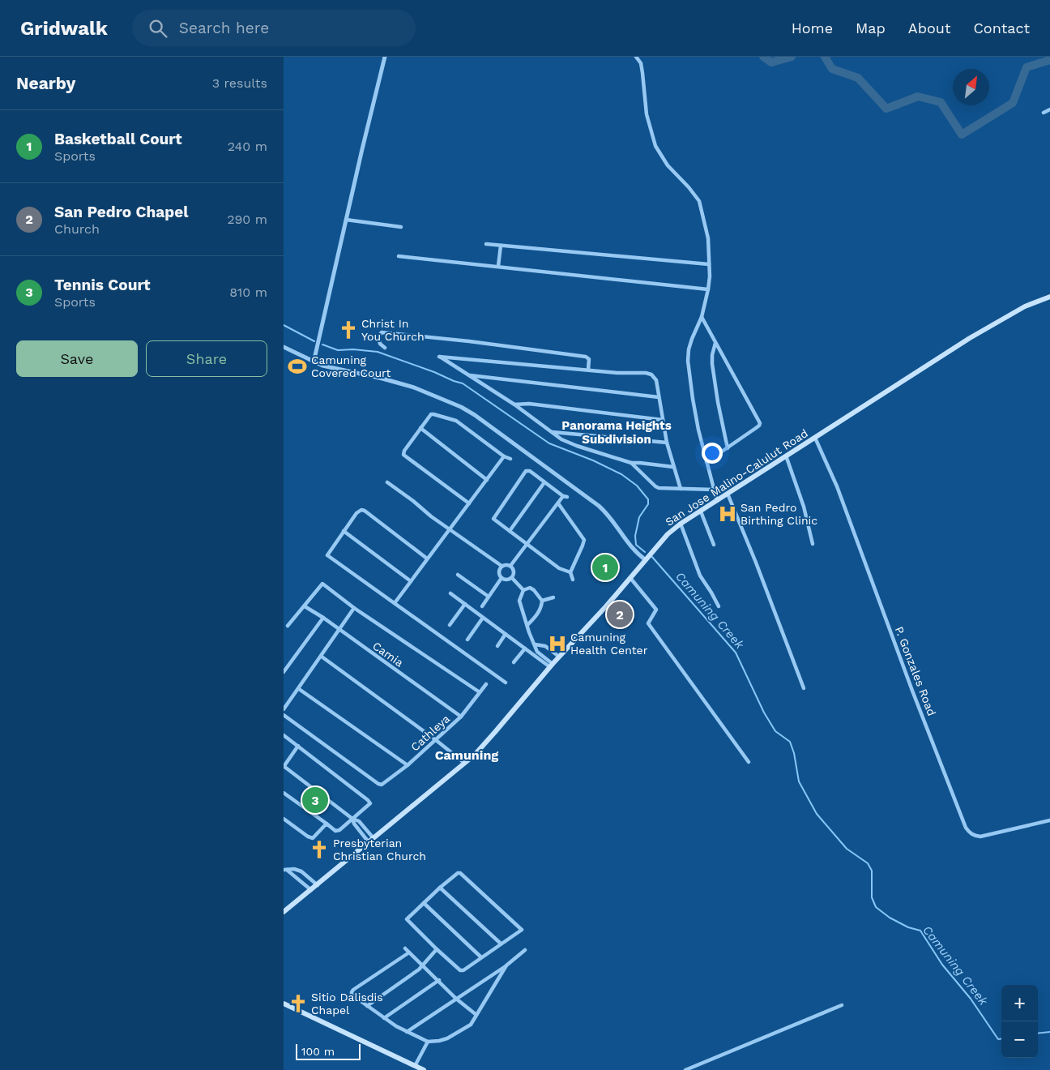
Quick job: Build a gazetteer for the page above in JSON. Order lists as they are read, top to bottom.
{
  "streets": {
    "main road": ["San Jose Malino-Calulut Road"],
    "street": ["Camia", "P. Gonzales Road", "Cathleya"]
  },
  "crossings": [
    ["San Jose Malino-Calulut Road", "P. Gonzales Road"],
    ["Camia", "Cathleya"]
  ],
  "districts": ["Panorama Heights Subdivision", "Camuning"],
  "water": ["Camuning Creek"],
  "places": {
    "church": ["Christ In You Church", "Presbyterian Christian Church", "Sitio Dalisdis Chapel"],
    "sports": ["Camuning Covered Court"],
    "hospital": ["San Pedro Birthing Clinic", "Camuning Health Center"]
  },
  "scale_bar": "100 m",
  "north": "top right",
  "page": {
    "header": "Gridwalk",
    "search": "Search here",
    "nav": [
      "Home",
      "Map",
      "About",
      "Contact"
    ],
    "heading": ["Nearby", "3 results"],
    "list": [
      {
        "mark": "1",
        "name": "Basketball Court",
        "note": "Sports",
        "value": "240 m"
      },
      {
        "mark": "2",
        "name": "San Pedro Chapel",
        "note": "Church",
        "value": "290 m"
      },
      {
        "mark": "3",
        "name": "Tennis Court",
        "note": "Sports",
        "value": "810 m"
      }
    ],
    "buttons": ["Save", "Share"],
    "pins": ["1", "2", "3"],
    "map_buttons": ["+", "−"],
    "scale": "100 m"
  }
}
